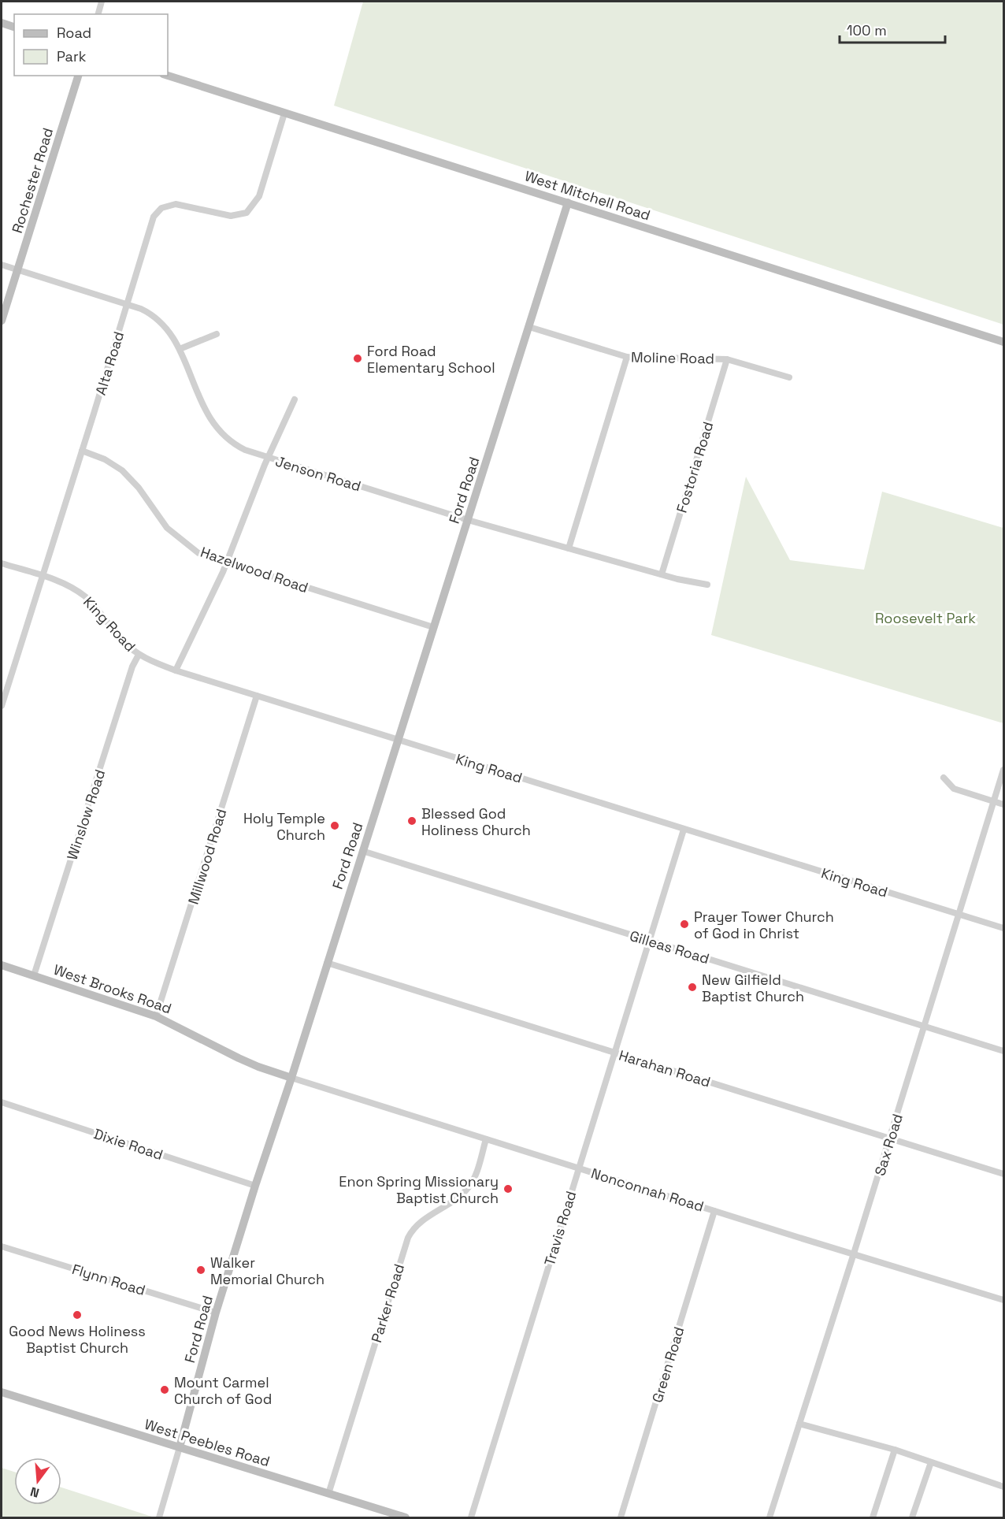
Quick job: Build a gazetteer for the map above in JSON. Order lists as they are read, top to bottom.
{
  "streets": {
    "street": [
      "Rochester Road",
      "West Mitchell Road",
      "Moline Road",
      "Alta Road",
      "Fostoria Road",
      "Jenson Road",
      "Ford Road",
      "Hazelwood Road",
      "King Road",
      "Winslow Road",
      "Millwood Road",
      "Gilleas Road",
      "West Brooks Road",
      "Harahan Road",
      "Dixie Road",
      "Sax Road",
      "Nonconnah Road",
      "Travis Road",
      "Flynn Road",
      "Parker Road",
      "Green Road",
      "West Peebles Road"
    ]
  },
  "crossings": [
    ["Rochester Road", "Jenson Road"],
    ["West Mitchell Road", "Alta Road"],
    ["West Mitchell Road", "Ford Road"],
    ["Moline Road", "Fostoria Road"],
    ["Moline Road", "Ford Road"],
    ["Alta Road", "Jenson Road"],
    ["Alta Road", "Hazelwood Road"],
    ["Alta Road", "King Road"],
    ["Fostoria Road", "Jenson Road"],
    ["Jenson Road", "Ford Road"],
    ["Ford Road", "Hazelwood Road"],
    ["Ford Road", "King Road"],
    ["Ford Road", "Gilleas Road"],
    ["Ford Road", "West Brooks Road"],
    ["Ford Road", "Harahan Road"],
    ["Ford Road", "Dixie Road"],
    ["Ford Road", "Nonconnah Road"],
    ["Ford Road", "Flynn Road"],
    ["Ford Road", "West Peebles Road"],
    ["King Road", "Winslow Road"],
    ["King Road", "Millwood Road"],
    ["King Road", "Sax Road"],
    ["King Road", "Travis Road"],
    ["Winslow Road", "West Brooks Road"],
    ["Millwood Road", "West Brooks Road"],
    ["Gilleas Road", "Sax Road"],
    ["Gilleas Road", "Travis Road"],
    ["West Brooks Road", "Nonconnah Road"],
    ["Harahan Road", "Sax Road"],
    ["Harahan Road", "Travis Road"],
    ["Sax Road", "Nonconnah Road"],
    ["Nonconnah Road", "Travis Road"],
    ["Nonconnah Road", "Parker Road"],
    ["Nonconnah Road", "Green Road"],
    ["Parker Road", "West Peebles Road"]
  ],
  "parks": ["Roosevelt Park"],
  "places": [
    "Ford Road Elementary School",
    "Blessed God Holiness Church",
    "Holy Temple Church",
    "Prayer Tower Church of God in Christ",
    "New Gilfield Baptist Church",
    "Enon Spring Missionary Baptist Church",
    "Walker Memorial Church",
    "Good News Holiness Baptist Church",
    "Mount Carmel Church of God"
  ],
  "legend": ["Road", "Park"],
  "scale_bar": "100 m",
  "north": "bottom"
}
